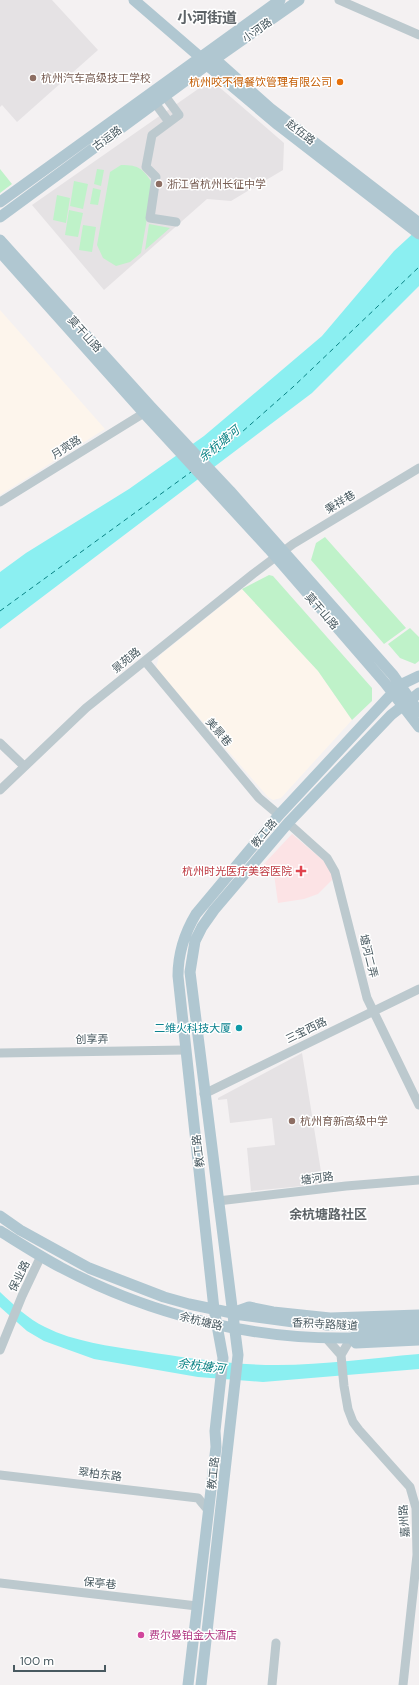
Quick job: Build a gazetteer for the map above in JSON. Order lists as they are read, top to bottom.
{
  "streets": {
    "main road": [
      "小河路",
      "赵伍路",
      "古运路",
      "莫干山路",
      "教工路",
      "余杭塘路",
      "香积寺路隧道"
    ],
    "street": [
      "月亮路",
      "秉祥巷",
      "景苑路",
      "美景巷",
      "塘河二弄",
      "三宝西路",
      "创享弄",
      "塘河路",
      "保业路",
      "翠柏东路",
      "嘉州路",
      "保亭巷"
    ]
  },
  "crossings": [
    ["小河路", "赵伍路"],
    ["小河路", "古运路"],
    ["赵伍路", "古运路"],
    ["莫干山路", "月亮路"],
    ["莫干山路", "秉祥巷"],
    ["莫干山路", "景苑路"],
    ["莫干山路", "教工路"],
    ["秉祥巷", "景苑路"],
    ["景苑路", "美景巷"],
    ["美景巷", "教工路"],
    ["教工路", "塘河二弄"],
    ["教工路", "三宝西路"],
    ["教工路", "创享弄"],
    ["教工路", "塘河路"],
    ["教工路", "余杭塘路"],
    ["教工路", "香积寺路隧道"],
    ["教工路", "保亭巷"],
    ["塘河二弄", "三宝西路"],
    ["保业路", "余杭塘路"],
    ["余杭塘路", "香积寺路隧道"]
  ],
  "districts": ["小河街道", "余杭塘路社区"],
  "water": ["余杭塘河"],
  "places": {
    "other": [
      "杭州汽车高级技工学校",
      "杭州咬不得餐饮管理有限公司",
      "浙江省杭州长征中学",
      "二维火科技大厦",
      "杭州育新高级中学",
      "费尔曼铂金大酒店"
    ],
    "health": ["杭州时光医疗美容医院"]
  },
  "scale_bar": "100 m"
}
